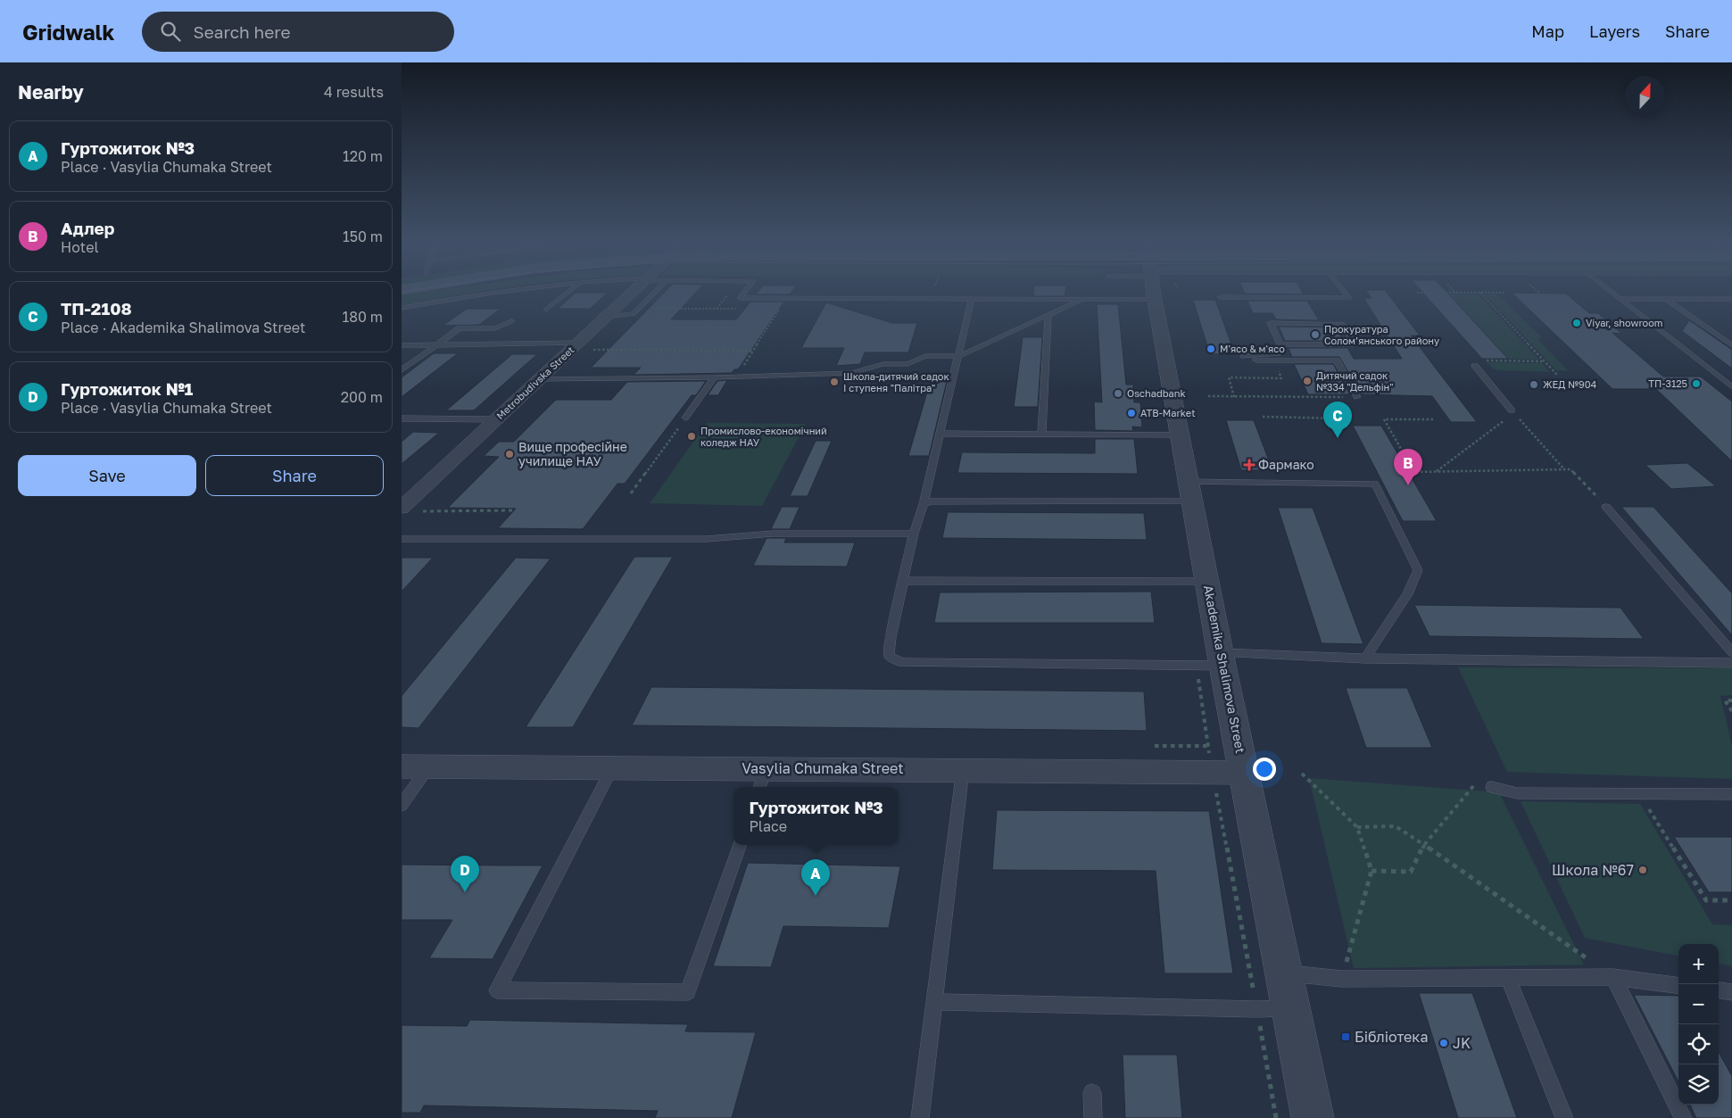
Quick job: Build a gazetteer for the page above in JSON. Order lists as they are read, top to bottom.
{
  "streets": {
    "street": ["Metrobudivska Street", "Akademika Shalimova Street", "Vasylia Chumaka Street"]
  },
  "crossings": [
    ["Akademika Shalimova Street", "Vasylia Chumaka Street"]
  ],
  "places": {
    "other": [
      "Viyar, showroom",
      "Прокуратура Солом’янського району",
      "М'ясо & м'ясо",
      "Дитячий садок №334 \"Дельфін\"",
      "Школа-дитячий садок І ступеня \"Палітра\"",
      "ТП-3125",
      "ЖЕД №904",
      "Oschadbank",
      "ATB-Market",
      "Промислово-економічний коледж НАУ",
      "Вище професійне училище НАУ",
      "Школа №67",
      "JK"
    ],
    "health": ["Фармако"],
    "transit": ["Бібліотека"]
  },
  "north": "top",
  "page": {
    "header": "Gridwalk",
    "search": "Search here",
    "nav": ["Map", "Layers", "Share"],
    "heading": ["Nearby", "4 results"],
    "list": [
      {
        "mark": "A",
        "name": "Гуртожиток №3",
        "note": "Place · Vasylia Chumaka Street",
        "value": "120 m"
      },
      {
        "mark": "B",
        "name": "Адлер",
        "note": "Hotel",
        "value": "150 m"
      },
      {
        "mark": "C",
        "name": "ТП-2108",
        "note": "Place · Akademika Shalimova Street",
        "value": "180 m"
      },
      {
        "mark": "D",
        "name": "Гуртожиток №1",
        "note": "Place · Vasylia Chumaka Street",
        "value": "200 m"
      }
    ],
    "pins": [
      "C",
      "B",
      "D",
      "A"
    ],
    "buttons": ["Save", "Share"],
    "popup": ["Гуртожиток №3", "Place"],
    "map_buttons": ["+", "−"]
  }
}
